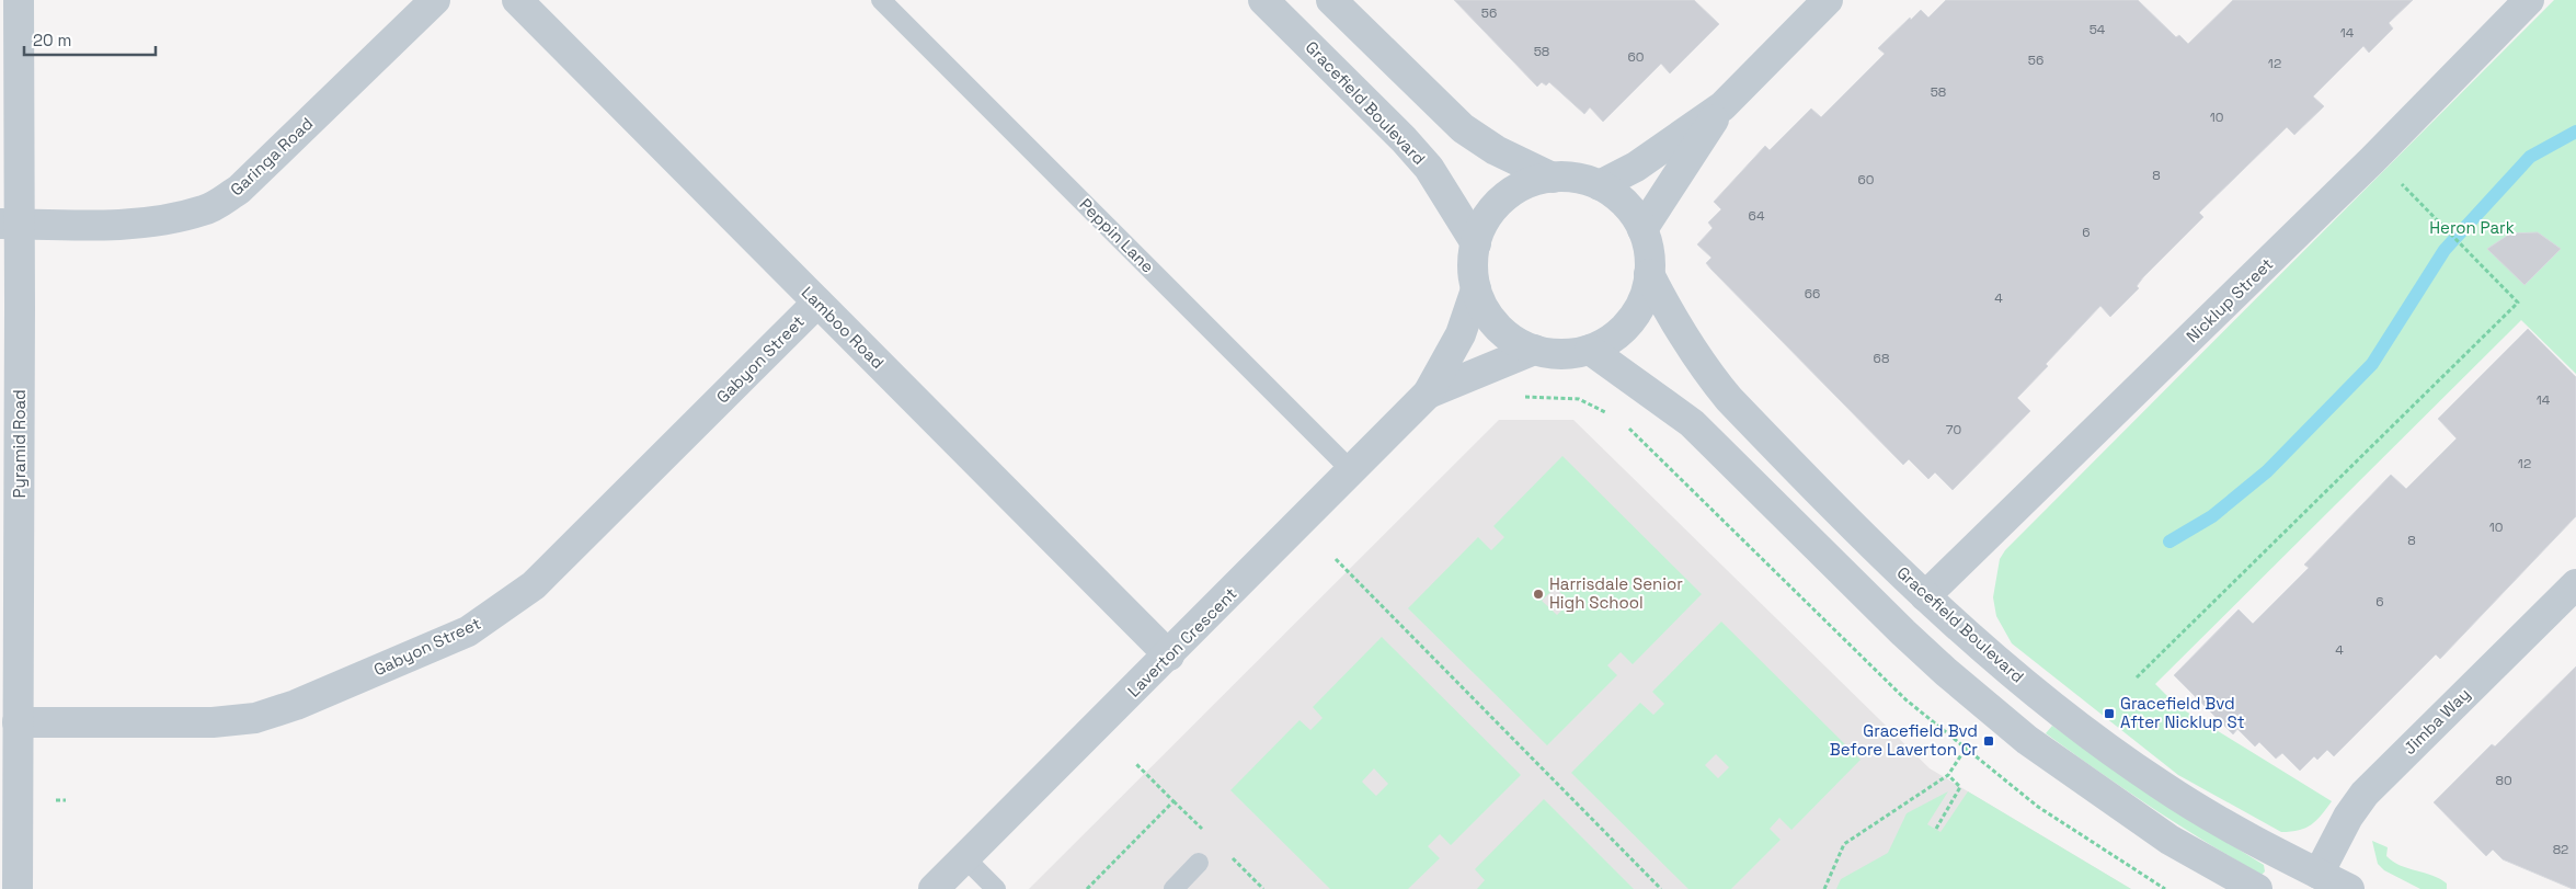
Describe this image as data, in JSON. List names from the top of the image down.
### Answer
{
  "streets": {
    "street": [
      "Gracefield Boulevard",
      "Garinga Road",
      "Nicklup Street",
      "Lamboo Road",
      "Gabyon Street",
      "Pyramid Road",
      "Laverton Crescent",
      "Jimba Way"
    ],
    "lane": ["Peppin Lane"]
  },
  "crossings": [
    ["Gracefield Boulevard", "Nicklup Street"],
    ["Gracefield Boulevard", "Laverton Crescent"],
    ["Gracefield Boulevard", "Jimba Way"],
    ["Garinga Road", "Pyramid Road"],
    ["Peppin Lane", "Laverton Crescent"],
    ["Lamboo Road", "Gabyon Street"],
    ["Lamboo Road", "Laverton Crescent"],
    ["Gabyon Street", "Pyramid Road"]
  ],
  "parks": ["Heron Park"],
  "places": {
    "other": ["Harrisdale Senior High School"],
    "transit": ["Gracefield Bvd After Nicklup St", "Gracefield Bvd Before Laverton Cr"]
  },
  "house_numbers": [
    "56",
    "54",
    "14",
    "58",
    "60",
    "56",
    "12",
    "58",
    "10",
    "8",
    "60",
    "64",
    "6",
    "66",
    "4",
    "68",
    "14",
    "70",
    "12",
    "10",
    "8",
    "6",
    "4",
    "80",
    "82"
  ],
  "scale_bar": "20 m"
}
